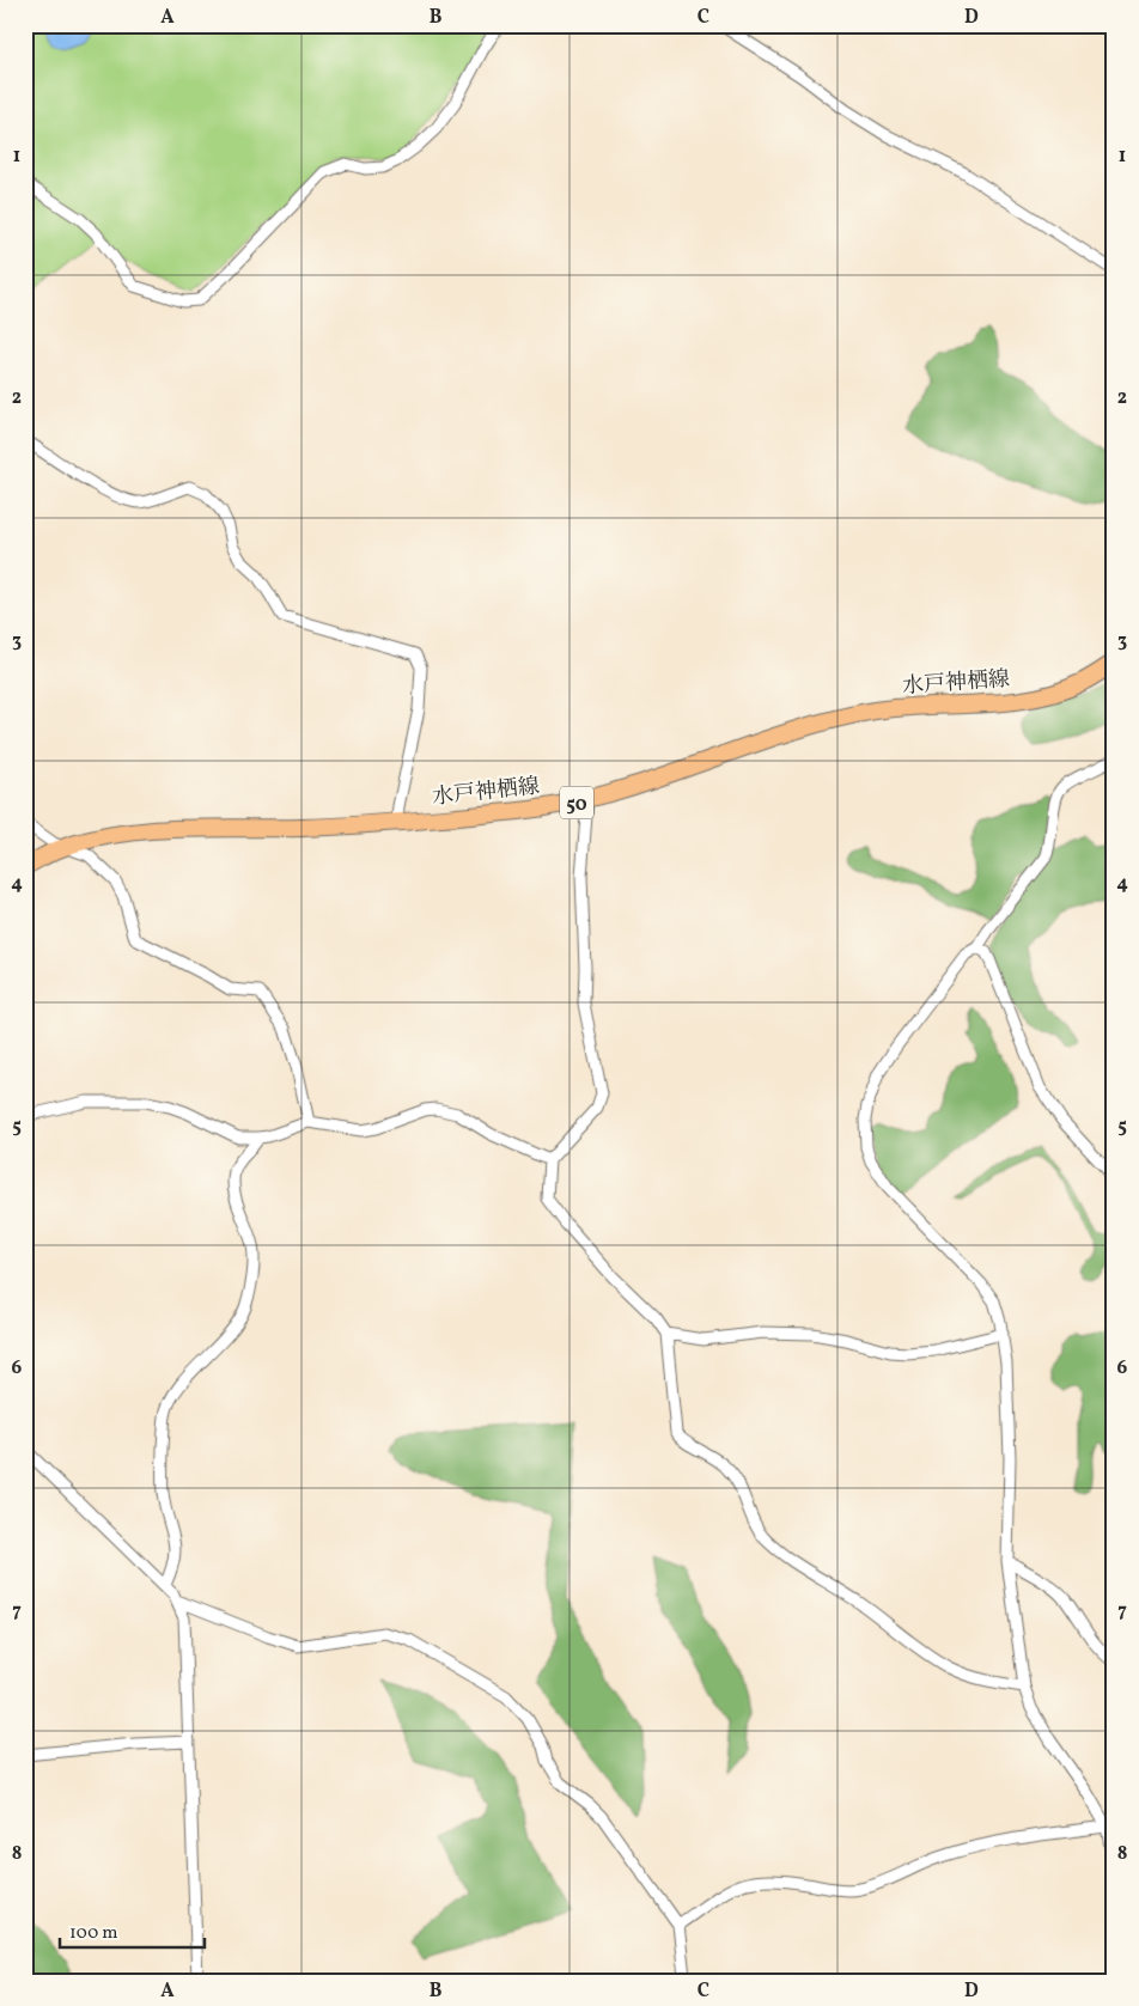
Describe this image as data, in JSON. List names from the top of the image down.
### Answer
{
  "streets": {
    "main road": ["水戸神栖線", "50"]
  },
  "scale_bar": "100 m",
  "grid": {
    "columns": [
      "A",
      "B",
      "C",
      "D"
    ],
    "rows": [
      "1",
      "2",
      "3",
      "4",
      "5",
      "6",
      "7",
      "8"
    ]
  }
}
